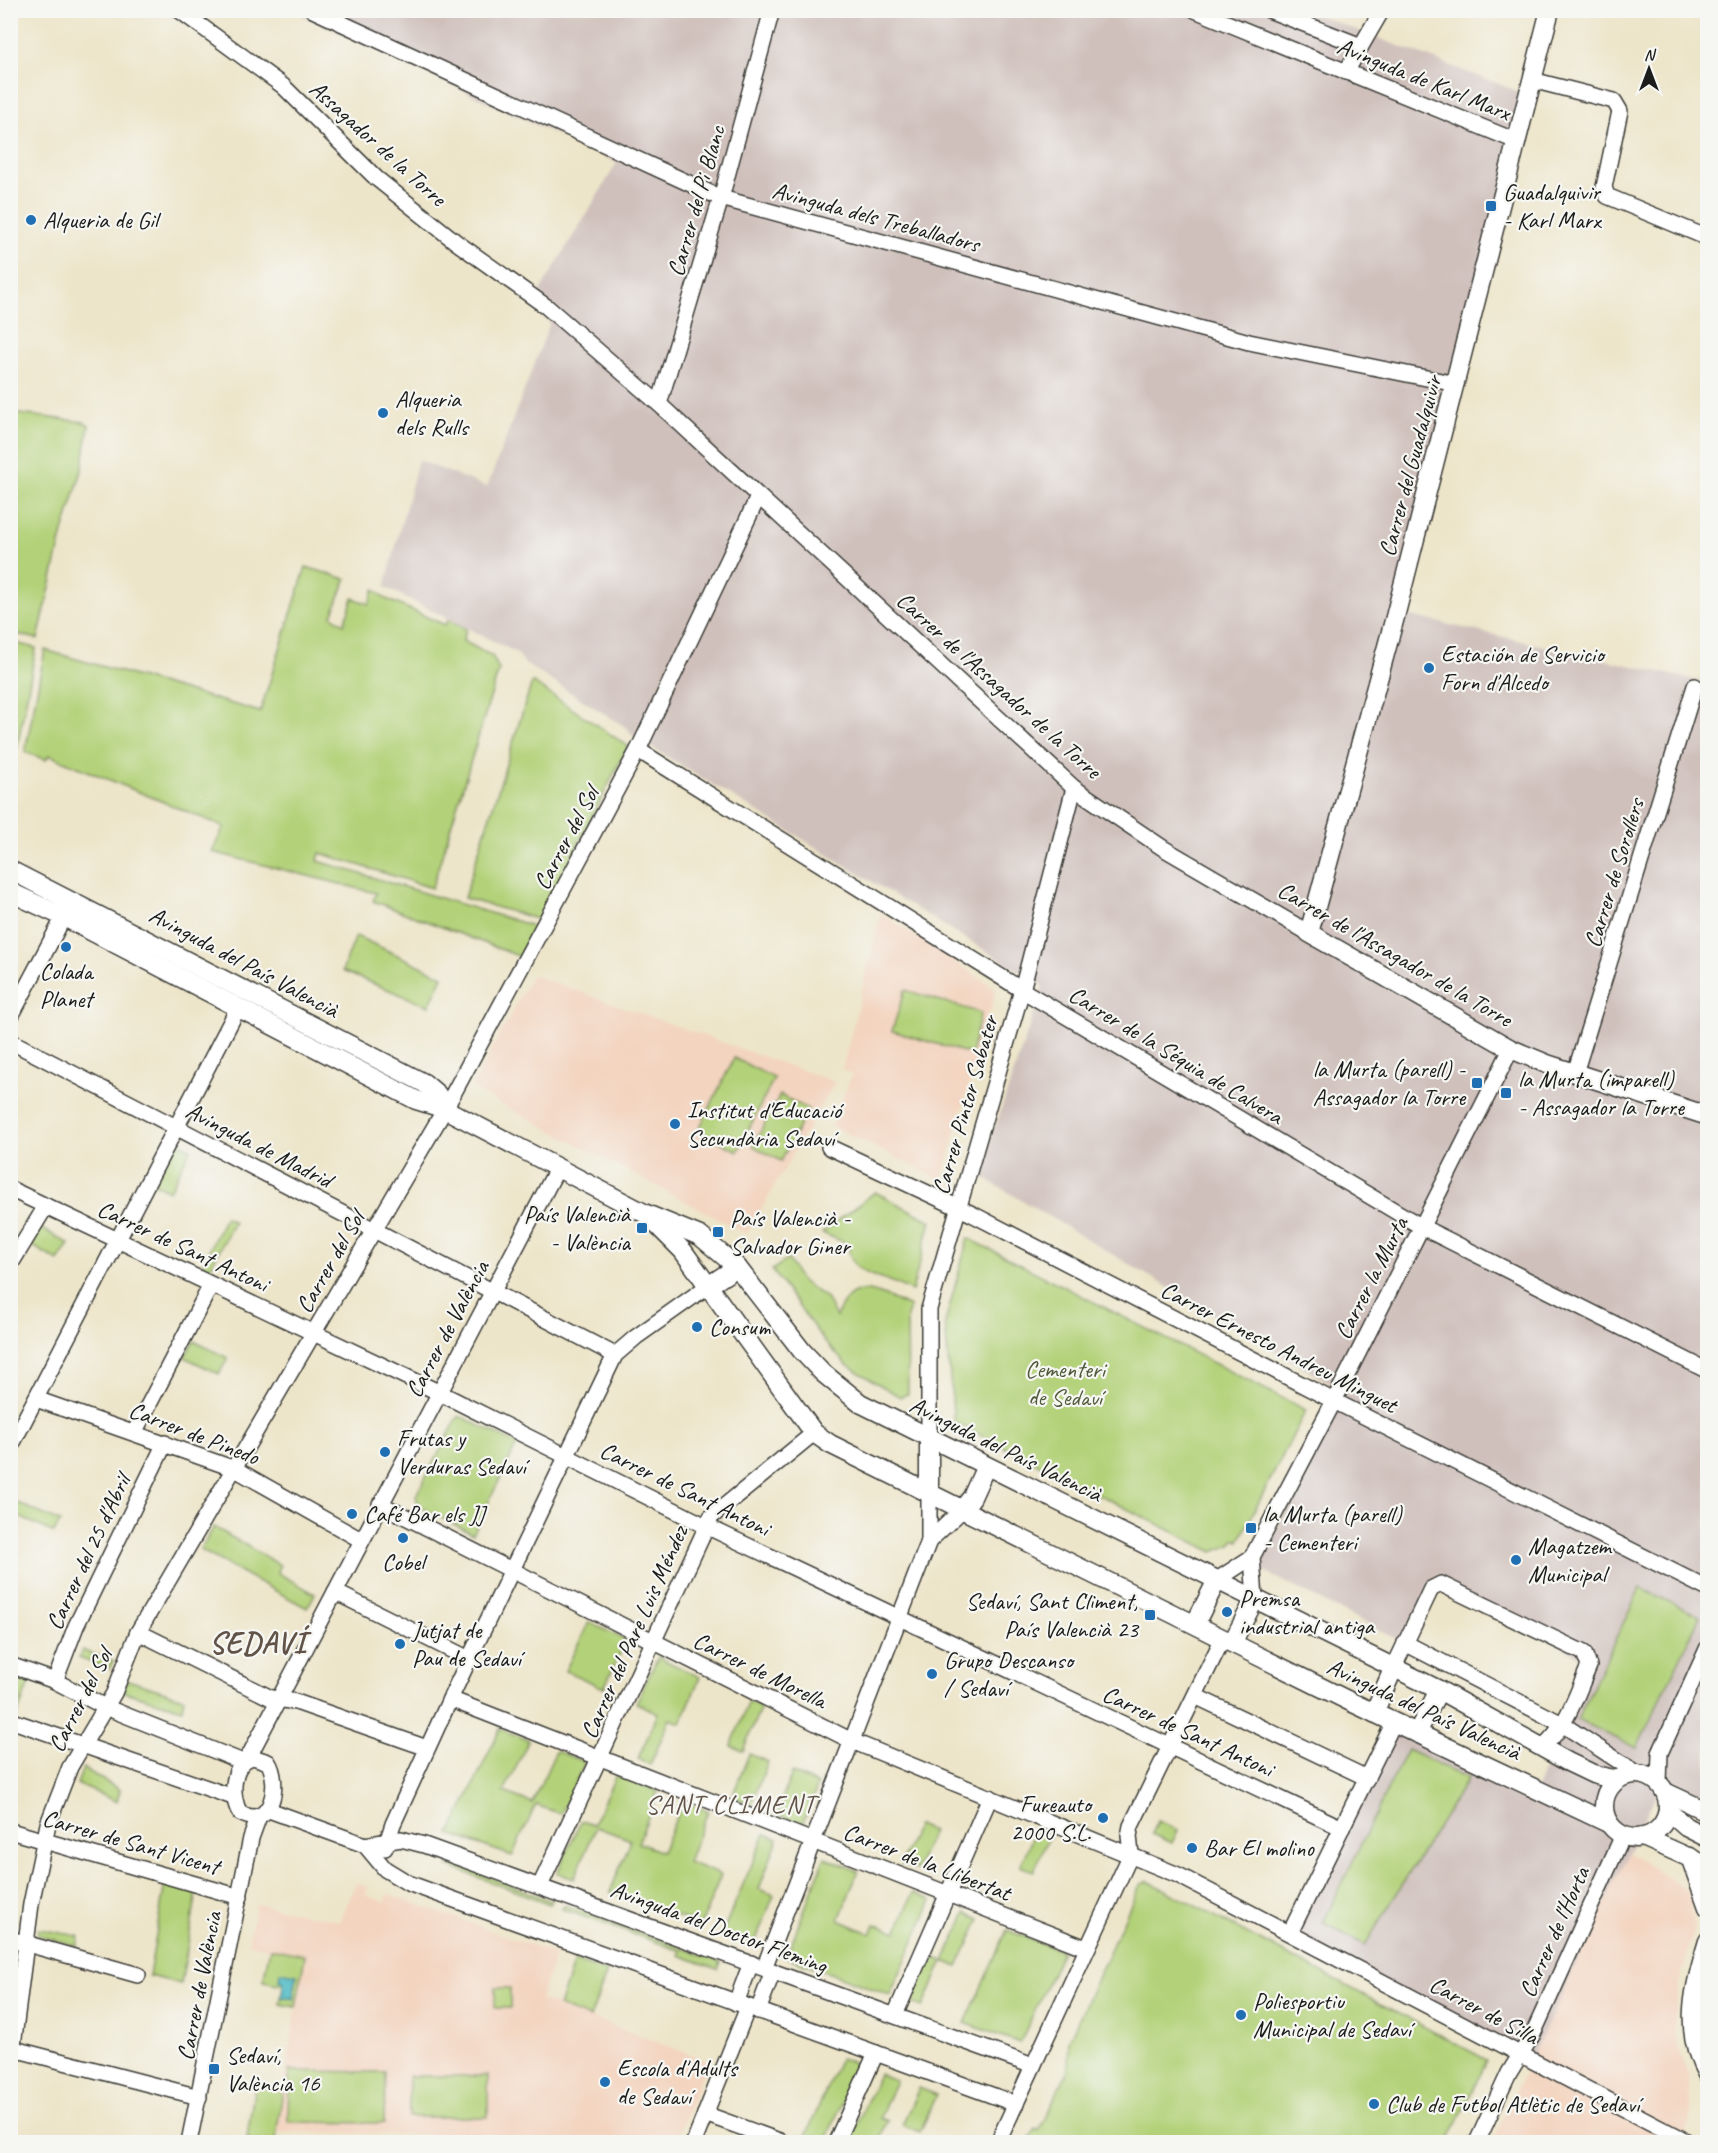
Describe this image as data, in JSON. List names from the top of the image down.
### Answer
{
  "streets": {
    "street": [
      "Avinguda de Karl Marx",
      "Assagador de la Torre",
      "Carrer del Pi Blanc",
      "Avinguda dels Treballadors",
      "Carrer del Guadalquivir",
      "Carrer de l'Assagador de la Torre",
      "Carrer del Sol",
      "Carrer de Sorollers",
      "Avinguda del País Valencià",
      "Carrer de la Séquia de Calvera",
      "Carrer Pintor Sabater",
      "Avinguda de Madrid",
      "Carrer de Sant Antoni",
      "Carrer la Murta",
      "Carrer de València",
      "Carrer Ernesto Andreu Minguet",
      "Carrer de Pinedo",
      "Carrer del 25 d'Abril",
      "Carrer del Pare Luis Méndez",
      "Carrer de Morella",
      "Carrer de Sant Vicent",
      "Carrer de la Llibertat",
      "Avinguda del Doctor Fleming",
      "Carrer de l'Horta",
      "Carrer de Silla"
    ]
  },
  "crossings": [
    ["Avinguda de Karl Marx", "Carrer del Guadalquivir"],
    ["Assagador de la Torre", "Carrer de l'Assagador de la Torre"],
    ["Carrer del Pi Blanc", "Avinguda dels Treballadors"],
    ["Carrer del Pi Blanc", "Carrer de l'Assagador de la Torre"],
    ["Avinguda dels Treballadors", "Carrer del Guadalquivir"],
    ["Carrer del Guadalquivir", "Carrer de l'Assagador de la Torre"],
    ["Carrer de l'Assagador de la Torre", "Carrer del Sol"],
    ["Carrer de l'Assagador de la Torre", "Carrer de Sorollers"],
    ["Carrer de l'Assagador de la Torre", "Carrer Pintor Sabater"],
    ["Carrer de l'Assagador de la Torre", "Carrer la Murta"],
    ["Carrer del Sol", "Avinguda del País Valencià"],
    ["Carrer del Sol", "Carrer de la Séquia de Calvera"],
    ["Carrer del Sol", "Avinguda de Madrid"],
    ["Carrer del Sol", "Carrer de Sant Antoni"],
    ["Carrer del Sol", "Carrer de Pinedo"],
    ["Carrer del Sol", "Carrer de Sant Vicent"],
    ["Avinguda del País Valencià", "Carrer Pintor Sabater"],
    ["Avinguda del País Valencià", "Carrer la Murta"],
    ["Avinguda del País Valencià", "Carrer de València"],
    ["Avinguda del País Valencià", "Carrer del Pare Luis Méndez"],
    ["Avinguda del País Valencià", "Carrer de l'Horta"],
    ["Carrer de la Séquia de Calvera", "Carrer Pintor Sabater"],
    ["Carrer de la Séquia de Calvera", "Carrer la Murta"],
    ["Carrer Pintor Sabater", "Carrer Ernesto Andreu Minguet"],
    ["Avinguda de Madrid", "Carrer de València"],
    ["Carrer de Sant Antoni", "Carrer de València"],
    ["Carrer de Sant Antoni", "Carrer del Pare Luis Méndez"],
    ["Carrer la Murta", "Carrer Ernesto Andreu Minguet"],
    ["Carrer de València", "Carrer de Pinedo"],
    ["Carrer de València", "Carrer de Morella"],
    ["Carrer de València", "Carrer de Sant Vicent"],
    ["Carrer de Pinedo", "Carrer del 25 d'Abril"],
    ["Carrer del Pare Luis Méndez", "Carrer de Morella"],
    ["Carrer del Pare Luis Méndez", "Carrer de la Llibertat"],
    ["Carrer del Pare Luis Méndez", "Avinguda del Doctor Fleming"],
    ["Carrer de Morella", "Carrer de Silla"],
    ["Carrer de l'Horta", "Carrer de Silla"]
  ],
  "districts": ["SEDAVÍ", "SANT CLIMENT"],
  "parks": ["Cementeri de Sedaví"],
  "places": {
    "transit": [
      "Guadalquivir - Karl Marx",
      "la Murta (parell) - Assagador la Torre",
      "la Murta (imparell) - Assagador la Torre",
      "País Valencià - València",
      "País Valencià - Salvador Giner",
      "la Murta (parell) - Cementeri",
      "Sedaví, Sant Climent, País Valencià 23",
      "Sedaví, València 16"
    ],
    "other": [
      "Alqueria de Gil",
      "Alqueria dels Rulls",
      "Estación de Servicio Forn d'Alcedo",
      "Colada Planet",
      "Institut d'Educació Secundària Sedaví",
      "Consum",
      "Frutas y Verduras Sedaví",
      "Café Bar els JJ",
      "Cobel",
      "Magatzem Municipal",
      "Premsa industrial antiga",
      "Jutjat de Pau de Sedaví",
      "Grupo Descanso / Sedaví",
      "Fureauto 2000 S.L.",
      "Bar El molino",
      "Poliesportiu Municipal de Sedaví",
      "Escola d'Adults de Sedaví",
      "Club de Futbol Atlètic de Sedaví"
    ]
  },
  "north": "top"
}
